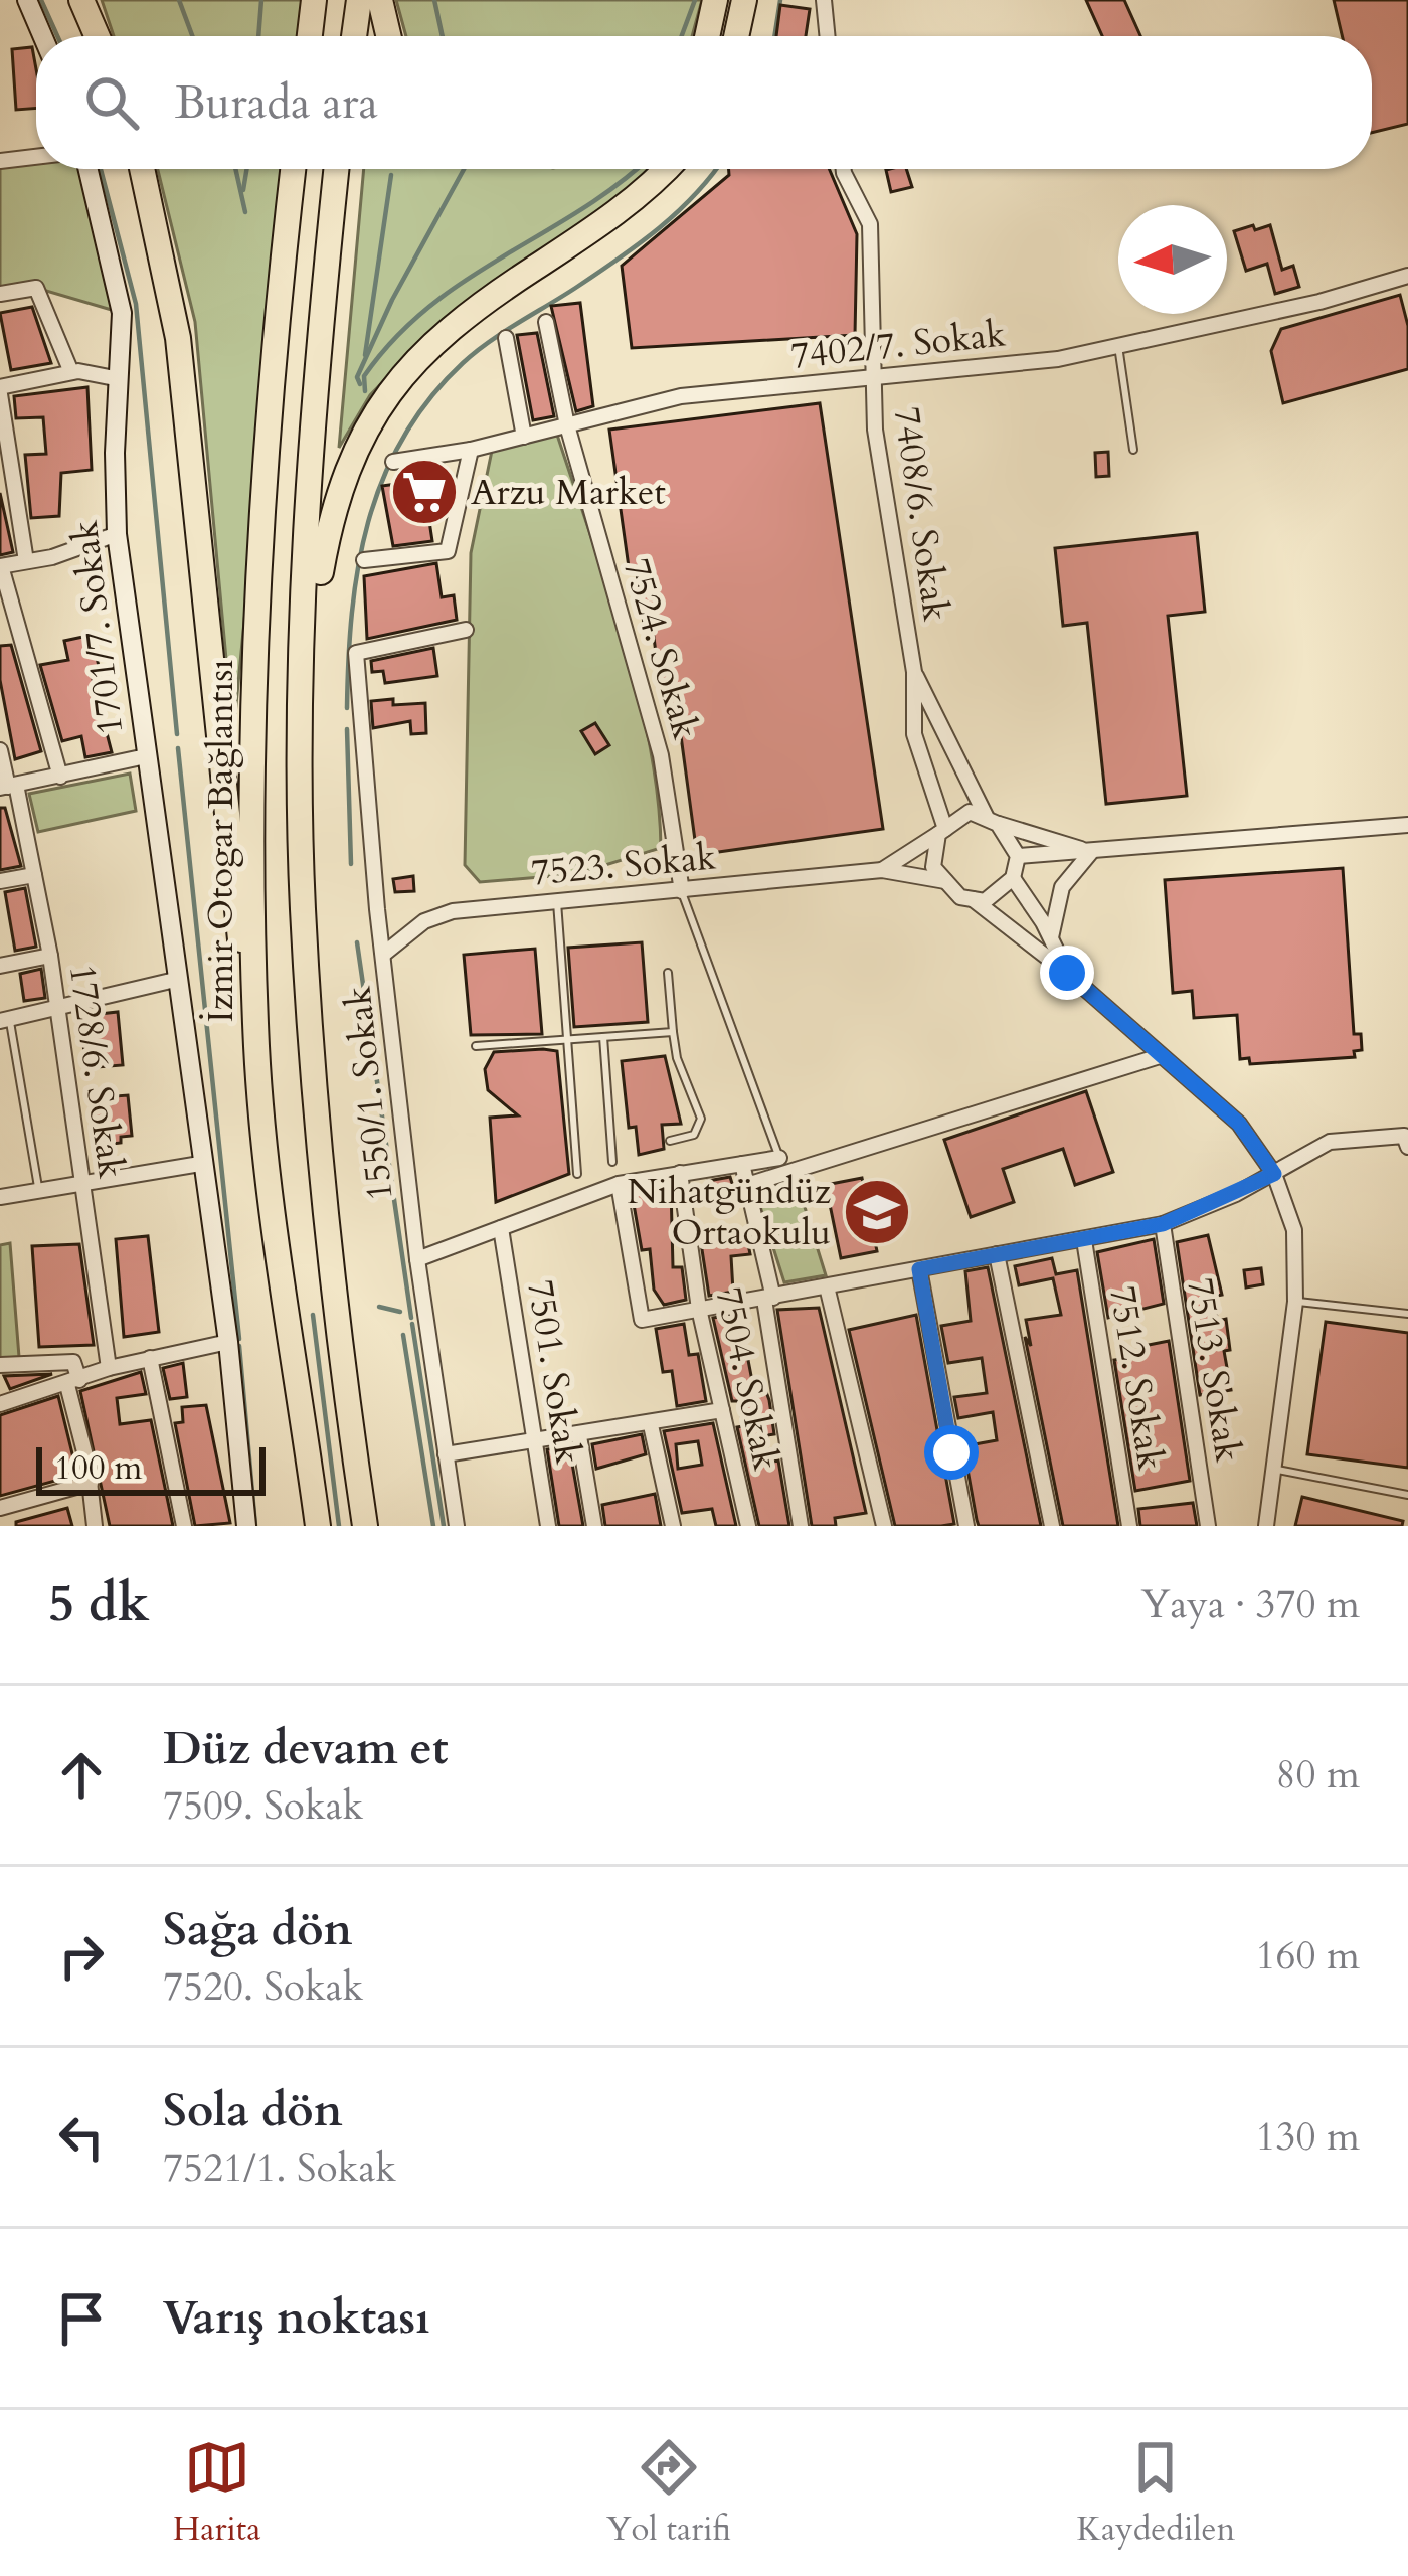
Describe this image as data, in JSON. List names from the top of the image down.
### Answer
{
  "streets": {
    "highway": ["İzmir Otogar Bağlantısı"],
    "street": [
      "7402/7. Sokak",
      "7408/6. Sokak",
      "1701/7. Sokak",
      "7524. Sokak",
      "7523. Sokak",
      "1728/6. Sokak",
      "1550/1. Sokak",
      "7513. Sokak",
      "7501. Sokak",
      "7512. Sokak",
      "7504. Sokak"
    ]
  },
  "crossings": [
    ["7402/7. Sokak", "7408/6. Sokak"],
    ["7402/7. Sokak", "7524. Sokak"],
    ["7524. Sokak", "7523. Sokak"],
    ["7523. Sokak", "1550/1. Sokak"]
  ],
  "places": {
    "supermarket": ["Arzu Market"],
    "school or university": ["Nihatgündüz Ortaokulu"]
  },
  "scale_bar": "100 m",
  "north": "left",
  "page": {
    "search": "Burada ara",
    "scale": "100 m",
    "heading": ["5 dk", "Yaya · 370 m"],
    "list": [
      ["Düz devam et", "7509. Sokak", "80 m"],
      ["Sağa dön", "7520. Sokak", "160 m"],
      ["Sola dön", "7521/1. Sokak", "130 m"],
      "Varış noktası"
    ],
    "nav": ["Harita", "Yol tarifi", "Kaydedilen"]
  }
}
